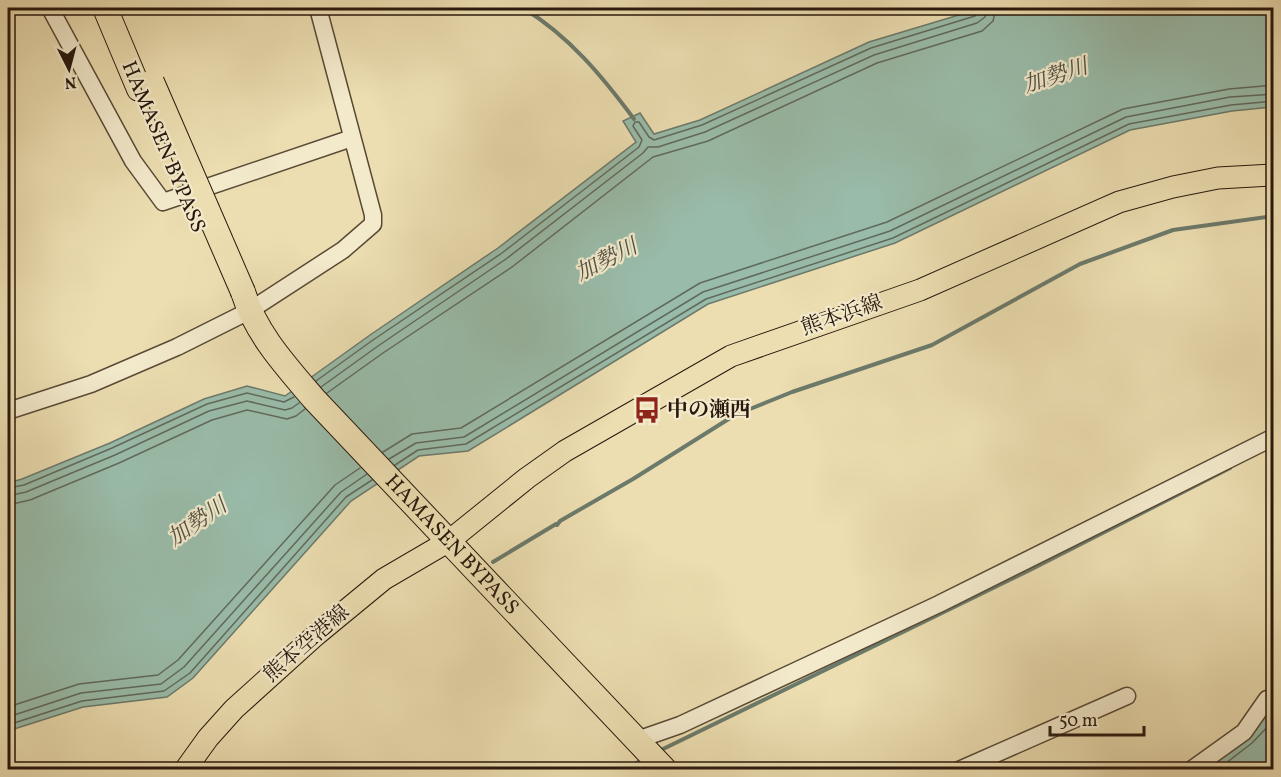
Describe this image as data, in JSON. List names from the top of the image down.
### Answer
{
  "streets": {
    "highway": ["HAMASEN BYPASS"],
    "main road": ["熊本浜線", "熊本空港線"]
  },
  "crossings": [
    ["HAMASEN BYPASS", "熊本浜線"],
    ["HAMASEN BYPASS", "熊本空港線"],
    ["熊本浜線", "熊本空港線"]
  ],
  "water": ["加勢川"],
  "places": {
    "bus stop": ["中の瀬西"]
  },
  "scale_bar": "50 m",
  "north": "bottom"
}
